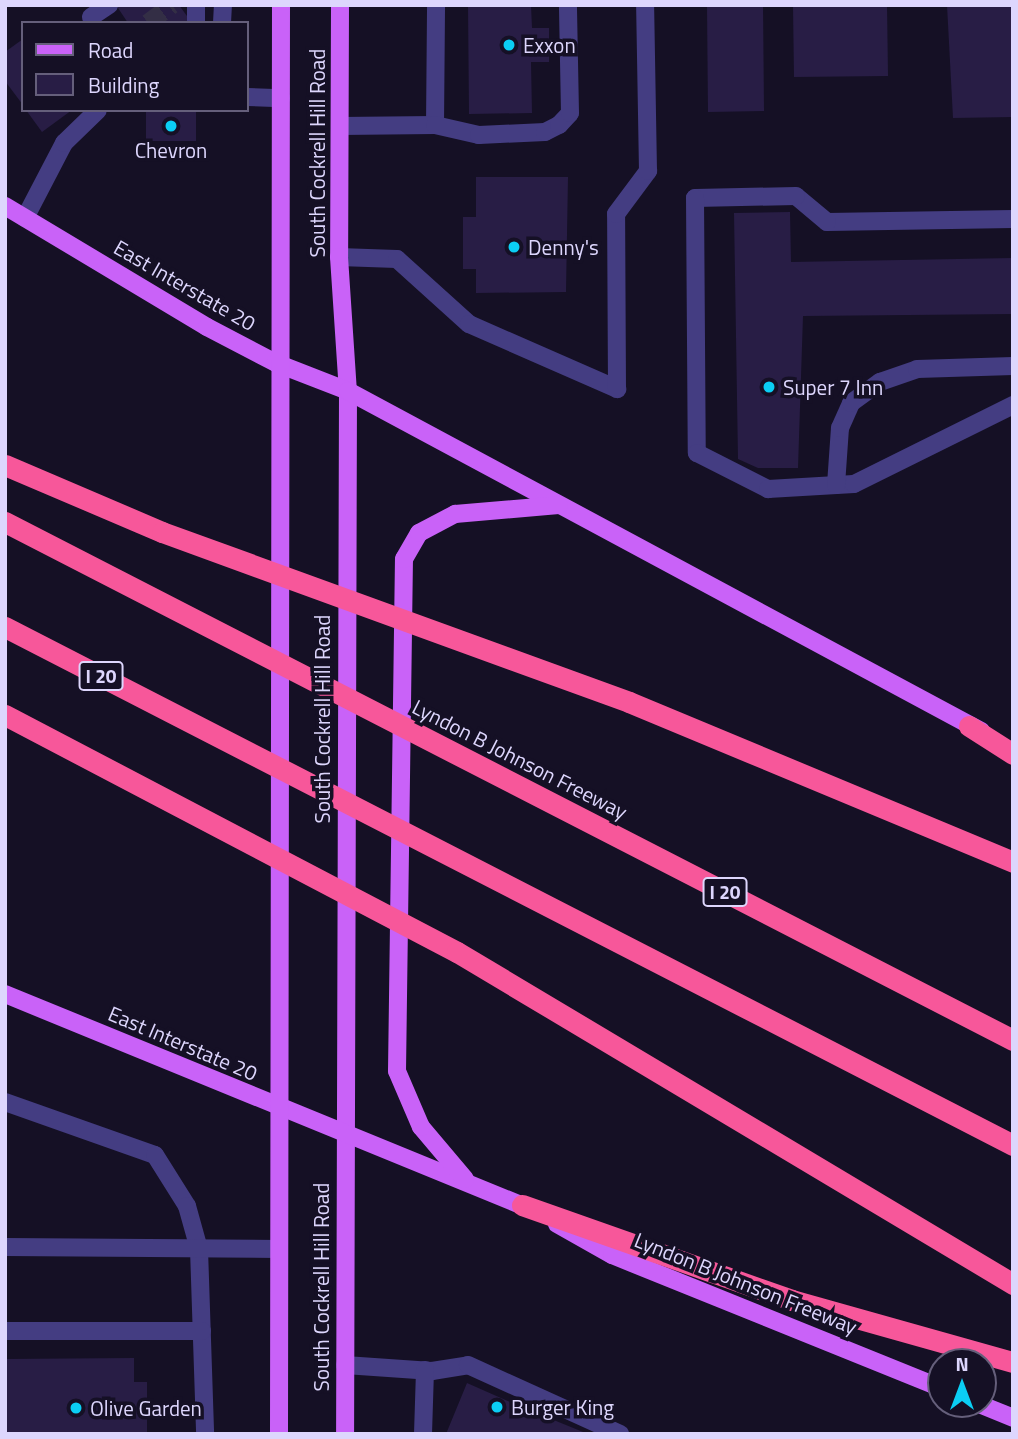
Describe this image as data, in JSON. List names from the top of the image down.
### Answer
{
  "streets": {
    "highway": ["I 20", "Lyndon B Johnson Freeway"],
    "main road": ["South Cockrell Hill Road", "East Interstate 20"]
  },
  "crossings": [
    ["South Cockrell Hill Road", "East Interstate 20"],
    ["South Cockrell Hill Road", "Lyndon B Johnson Freeway"],
    ["East Interstate 20", "Lyndon B Johnson Freeway"]
  ],
  "places": [
    "Exxon",
    "Chevron",
    "Denny's",
    "Super 7 Inn",
    "Burger King",
    "Olive Garden"
  ],
  "legend": ["Road", "Building"],
  "north": "top"
}
